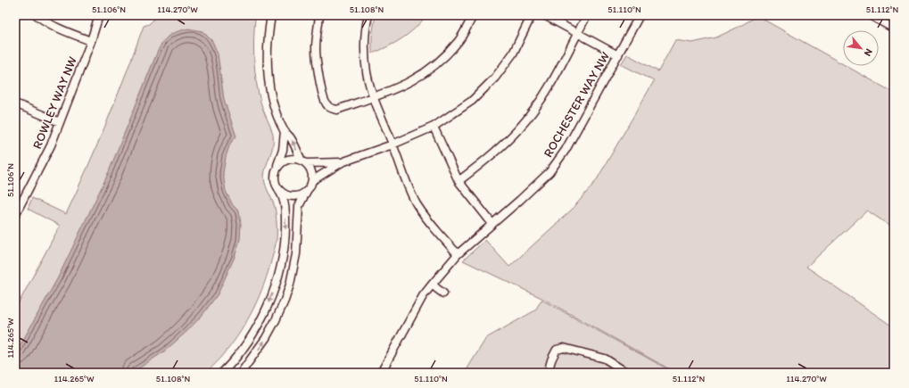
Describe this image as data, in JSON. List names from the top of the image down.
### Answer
{
  "streets": {
    "street": ["ROWLEY WAY NW", "ROCHESTER WAY NW"]
  },
  "north": "bottom right",
  "coordinates": [
    "51.106°N",
    "114.270°W",
    "51.108°N",
    "51.110°N",
    "51.112°N",
    "114.265°W"
  ]
}
